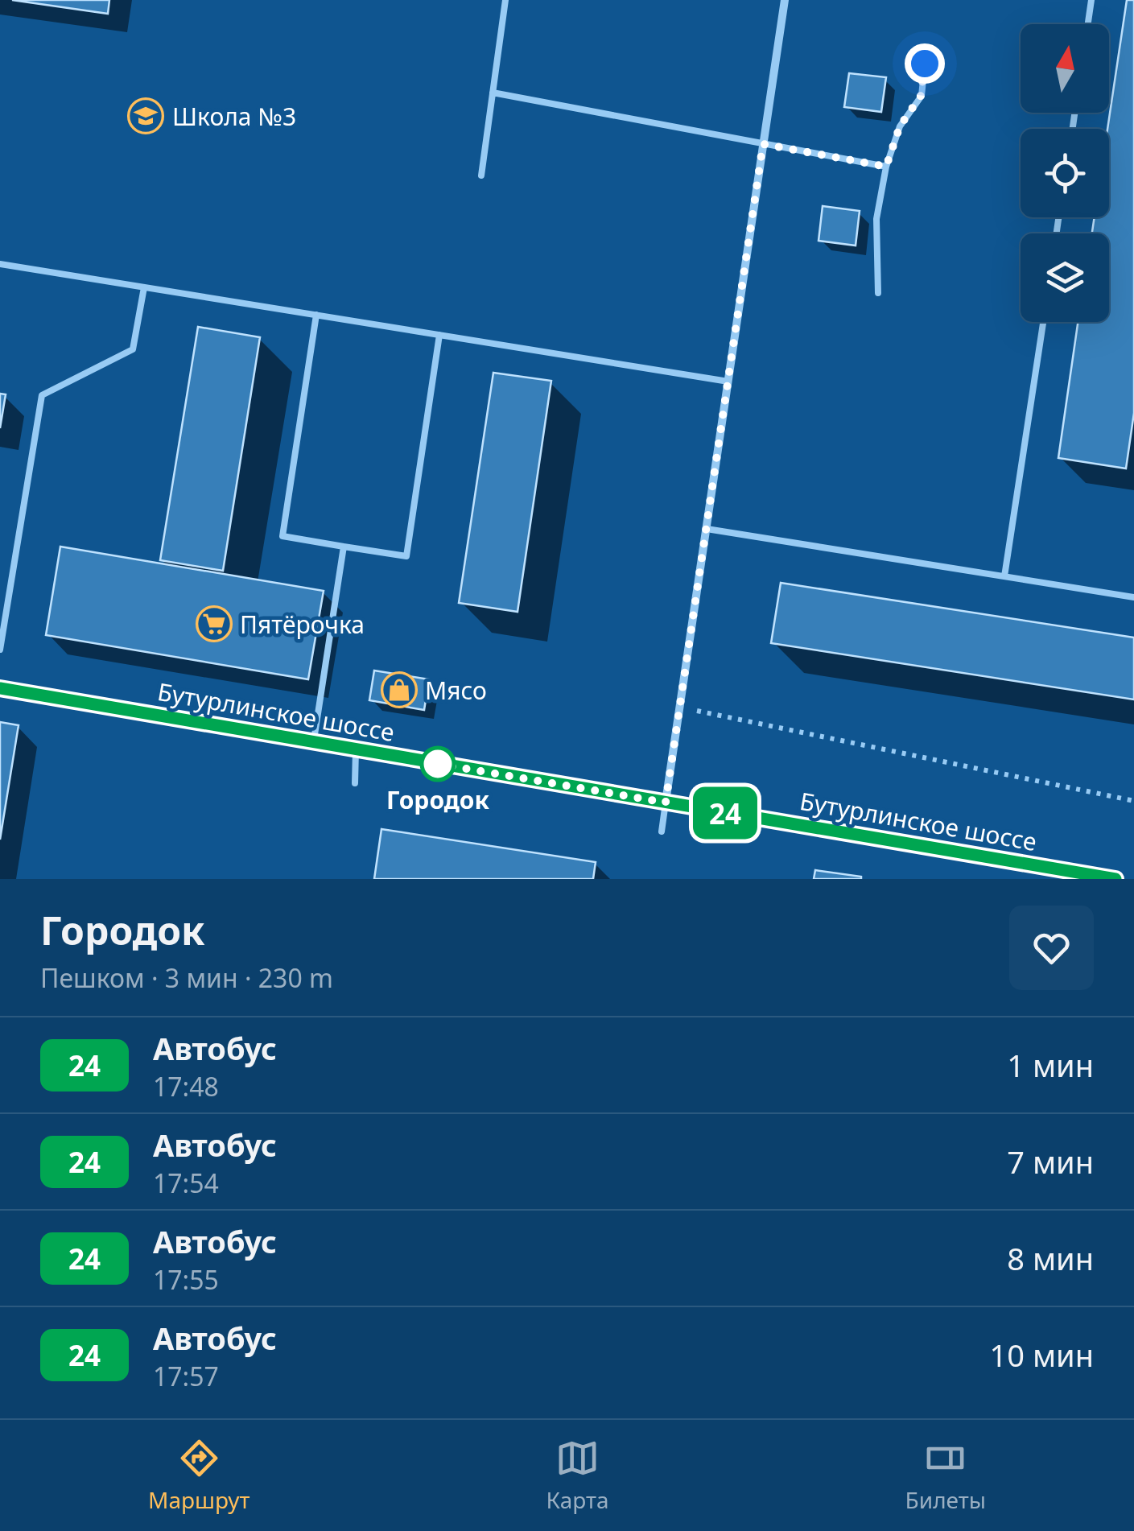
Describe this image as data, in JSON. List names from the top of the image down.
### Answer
{
  "streets": {
    "main road": ["Бутурлинское шоссе"]
  },
  "places": {
    "school or university": ["Школа №3"],
    "supermarket": ["Пятёрочка"],
    "shop": ["Мясо"],
    "other": ["Городок"]
  },
  "lines": ["bus line 24"],
  "north": "top",
  "page": {
    "on_map": "24",
    "heading": ["Городок", "Пешком · 3 мин · 230 m"],
    "list": [
      {
        "mark": "24",
        "name": "Автобус",
        "note": "17:48",
        "value": "1 мин"
      },
      {
        "mark": "24",
        "name": "Автобус",
        "note": "17:54",
        "value": "7 мин"
      },
      {
        "mark": "24",
        "name": "Автобус",
        "note": "17:55",
        "value": "8 мин"
      },
      {
        "mark": "24",
        "name": "Автобус",
        "note": "17:57",
        "value": "10 мин"
      }
    ],
    "tabs": ["Маршрут", "Карта", "Билеты"]
  }
}
